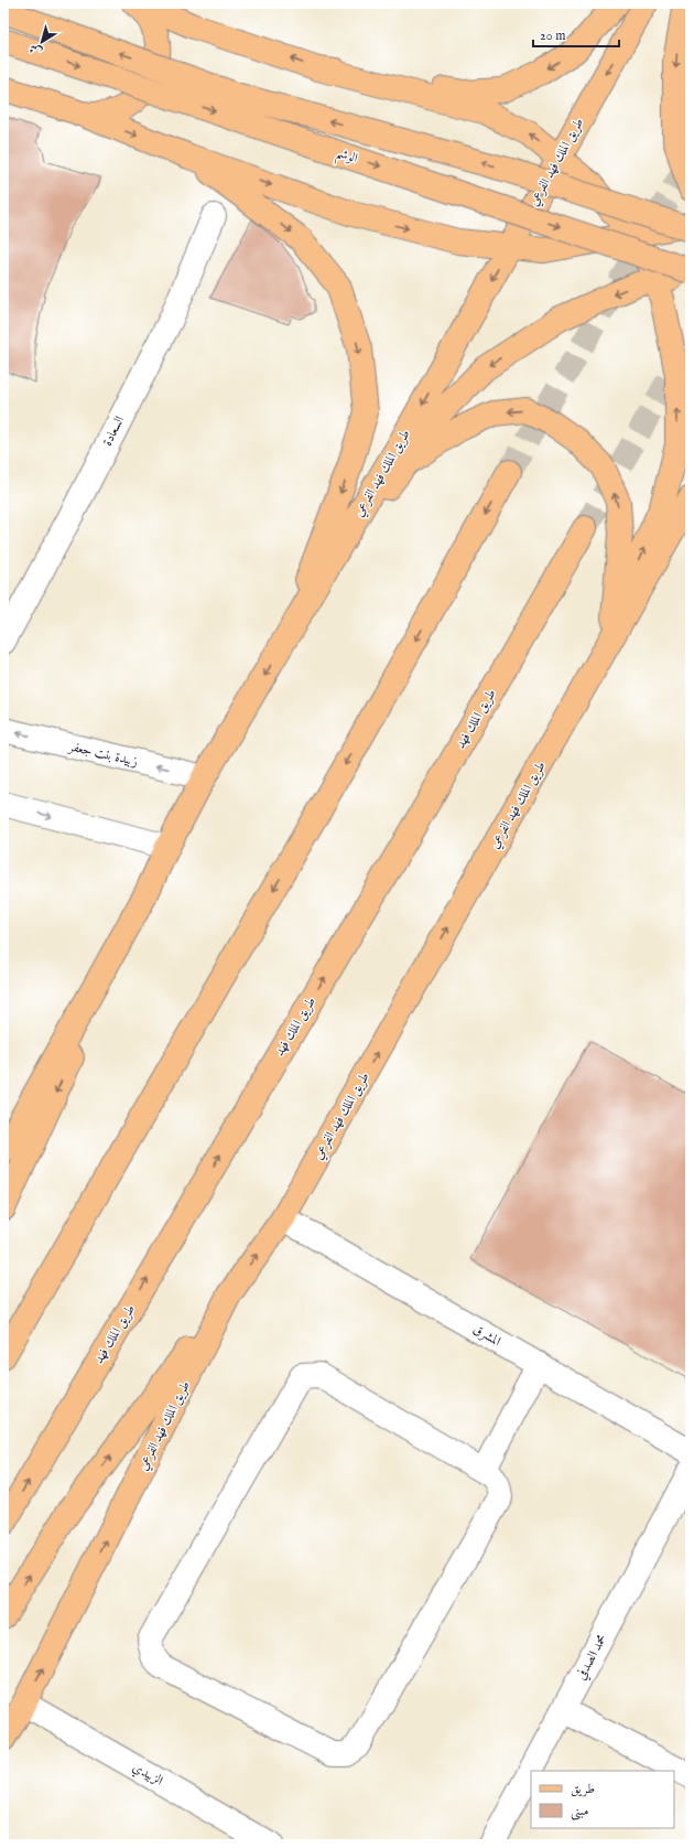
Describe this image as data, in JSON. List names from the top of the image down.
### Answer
{
  "streets": {
    "main road": ["الوشم", "طريق الملك فهد الفرعي", "طريق الملك فهد"],
    "street": [
      "السعادة",
      "زبيدة بنت جعفر",
      "المشرق",
      "محمد الصدفي",
      "الزبيدي"
    ]
  },
  "crossings": [
    ["طريق الملك فهد الفرعي", "زبيدة بنت جعفر"],
    ["طريق الملك فهد الفرعي", "المشرق"],
    ["طريق الملك فهد الفرعي", "الزبيدي"]
  ],
  "legend": ["طريق", "مبنى"],
  "scale_bar": "20 m",
  "north": "bottom left"
}
